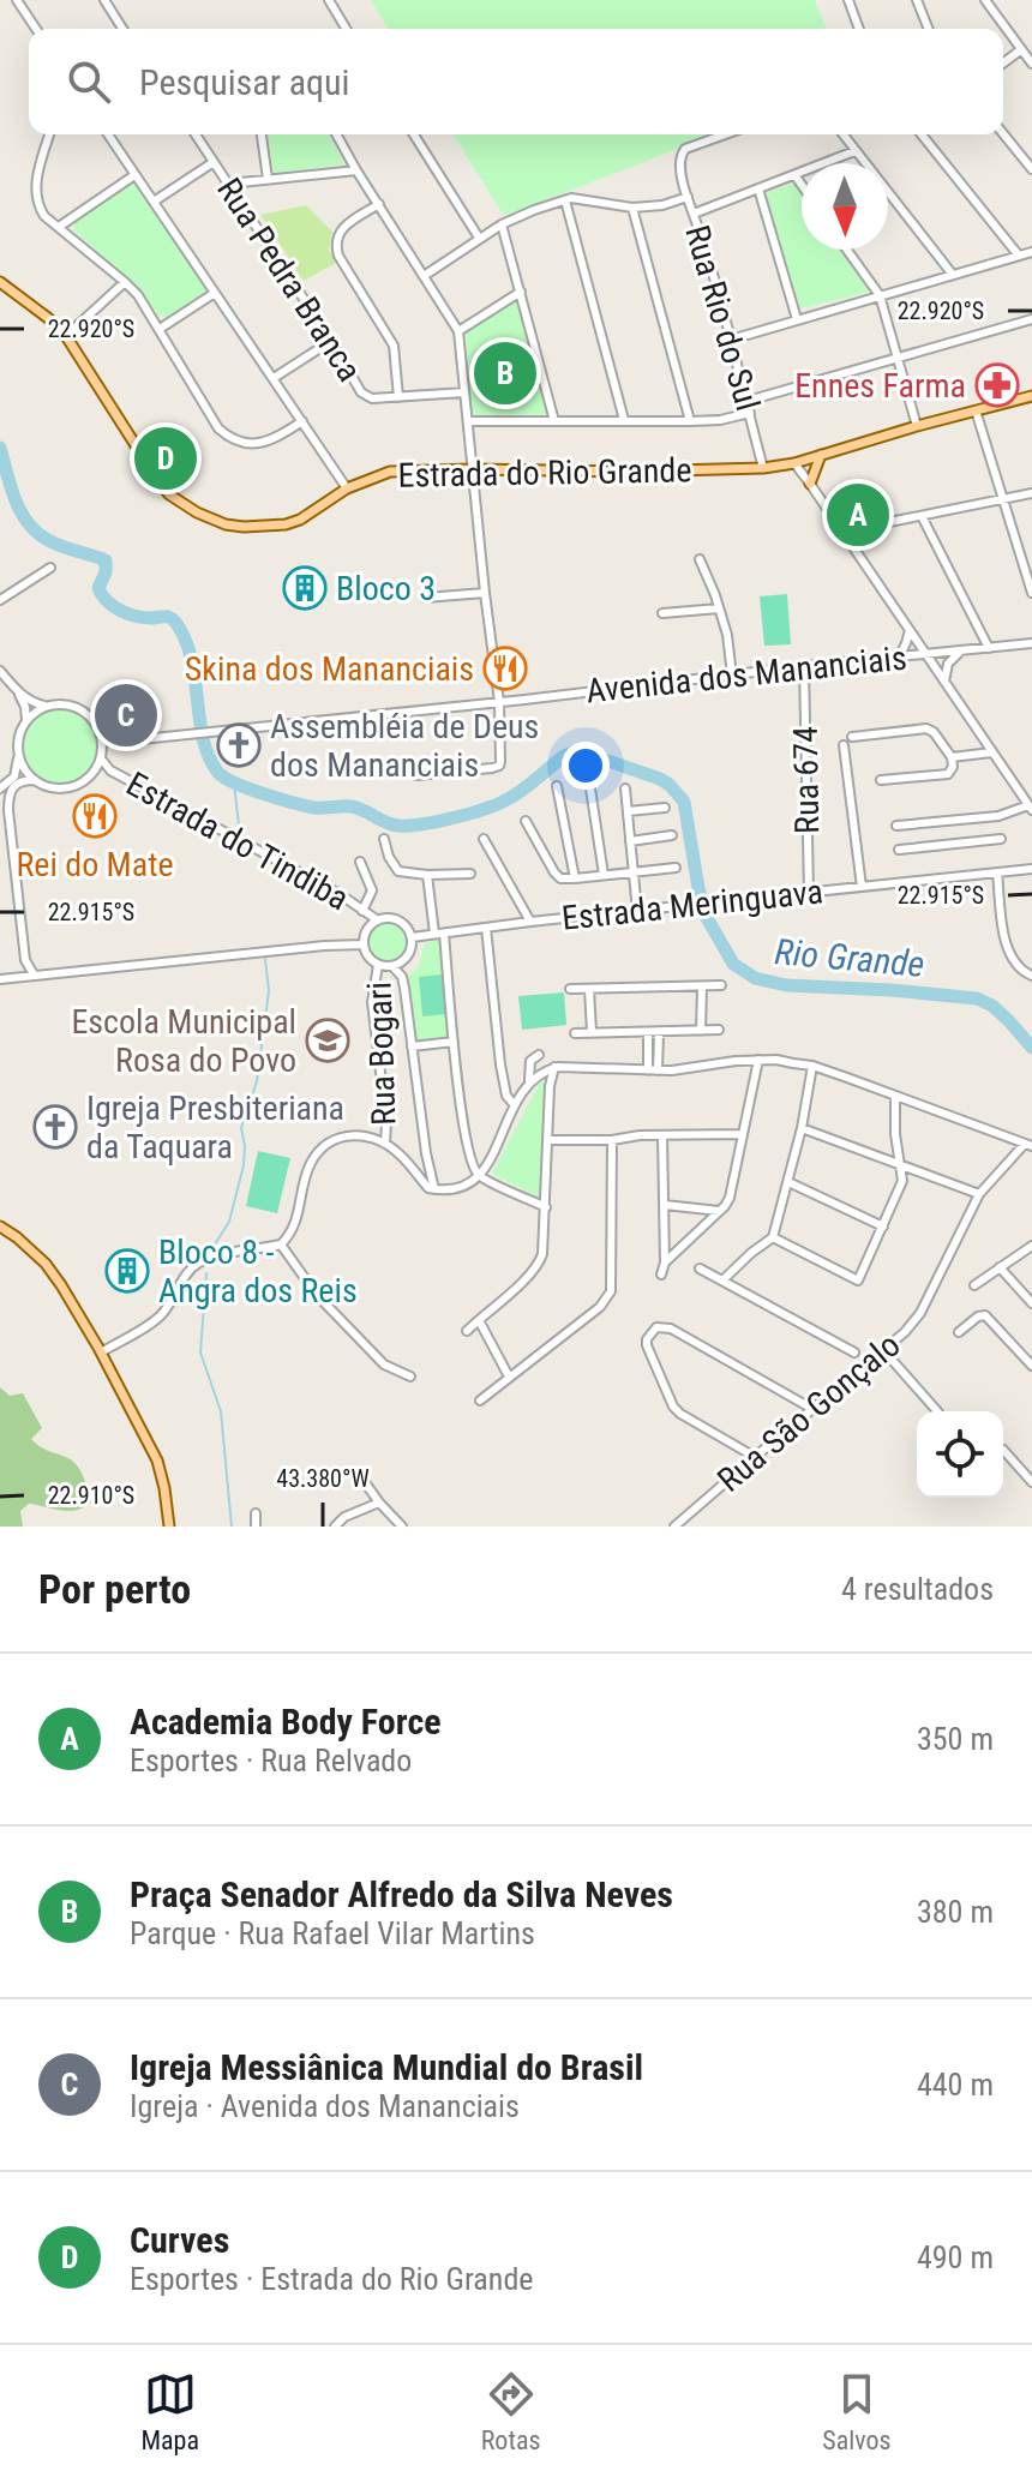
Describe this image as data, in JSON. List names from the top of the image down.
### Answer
{
  "streets": {
    "main road": ["Estrada do Rio Grande"],
    "street": [
      "Rua Pedra Branca",
      "Rua Rio do Sul",
      "Avenida dos Mananciais",
      "Rua 674",
      "Estrada do Tindiba",
      "Estrada Meringuava",
      "Rua Bogari",
      "Rua São Gonçalo"
    ]
  },
  "crossings": [
    ["Rua Rio do Sul", "Estrada do Rio Grande"],
    ["Avenida dos Mananciais", "Rua 674"],
    ["Avenida dos Mananciais", "Estrada do Tindiba"],
    ["Rua 674", "Estrada Meringuava"],
    ["Estrada do Tindiba", "Estrada Meringuava"],
    ["Estrada do Tindiba", "Rua Bogari"],
    ["Estrada Meringuava", "Rua Bogari"]
  ],
  "water": ["Rio Grande"],
  "places": {
    "pharmacy": ["Ennes Farma"],
    "building": ["Bloco 3", "Bloco 8 - Angra dos Reis"],
    "restaurant": ["Skina dos Mananciais", "Rei do Mate"],
    "church": ["Assembléia de Deus dos Mananciais", "Igreja Presbiteriana da Taquara"],
    "school or university": ["Escola Municipal Rosa do Povo"]
  },
  "north": "bottom",
  "page": {
    "search": "Pesquisar aqui",
    "pins": [
      "B",
      "D",
      "A",
      "C"
    ],
    "heading": ["Por perto", "4 resultados"],
    "list": [
      {
        "mark": "A",
        "name": "Academia Body Force",
        "note": "Esportes · Rua Relvado",
        "value": "350 m"
      },
      {
        "mark": "B",
        "name": "Praça Senador Alfredo da Silva Neves",
        "note": "Parque · Rua Rafael Vilar Martins",
        "value": "380 m"
      },
      {
        "mark": "C",
        "name": "Igreja Messiânica Mundial do Brasil",
        "note": "Igreja · Avenida dos Mananciais",
        "value": "440 m"
      },
      {
        "mark": "D",
        "name": "Curves",
        "note": "Esportes · Estrada do Rio Grande",
        "value": "490 m"
      }
    ],
    "nav": ["Mapa", "Rotas", "Salvos"]
  },
  "coordinates": [
    "22.920°S",
    "22.915°S",
    "43.380°W",
    "22.910°S"
  ]
}
